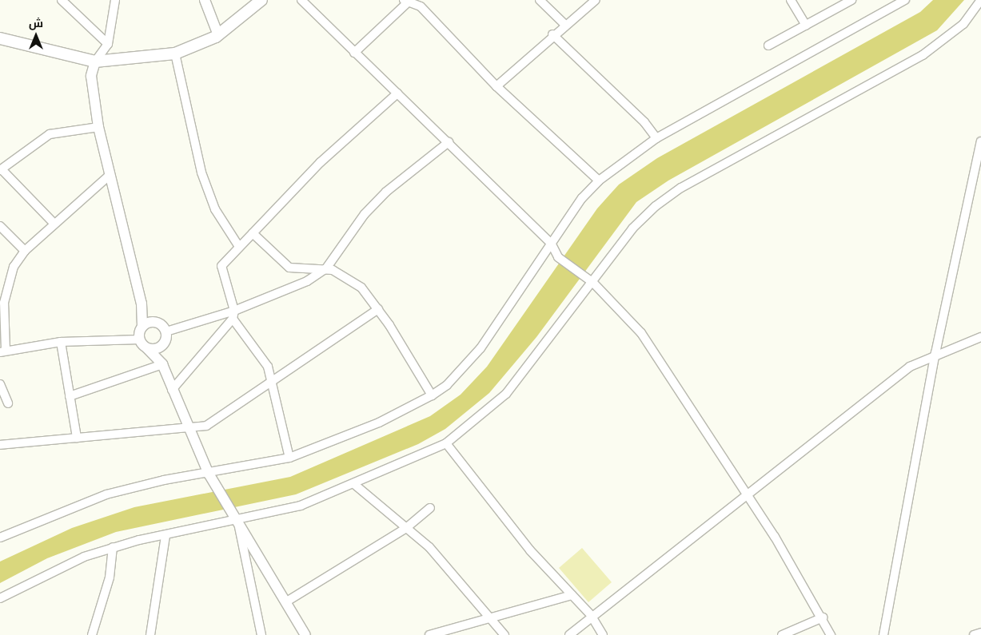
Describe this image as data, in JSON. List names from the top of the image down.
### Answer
{
  "north": "top"
}
